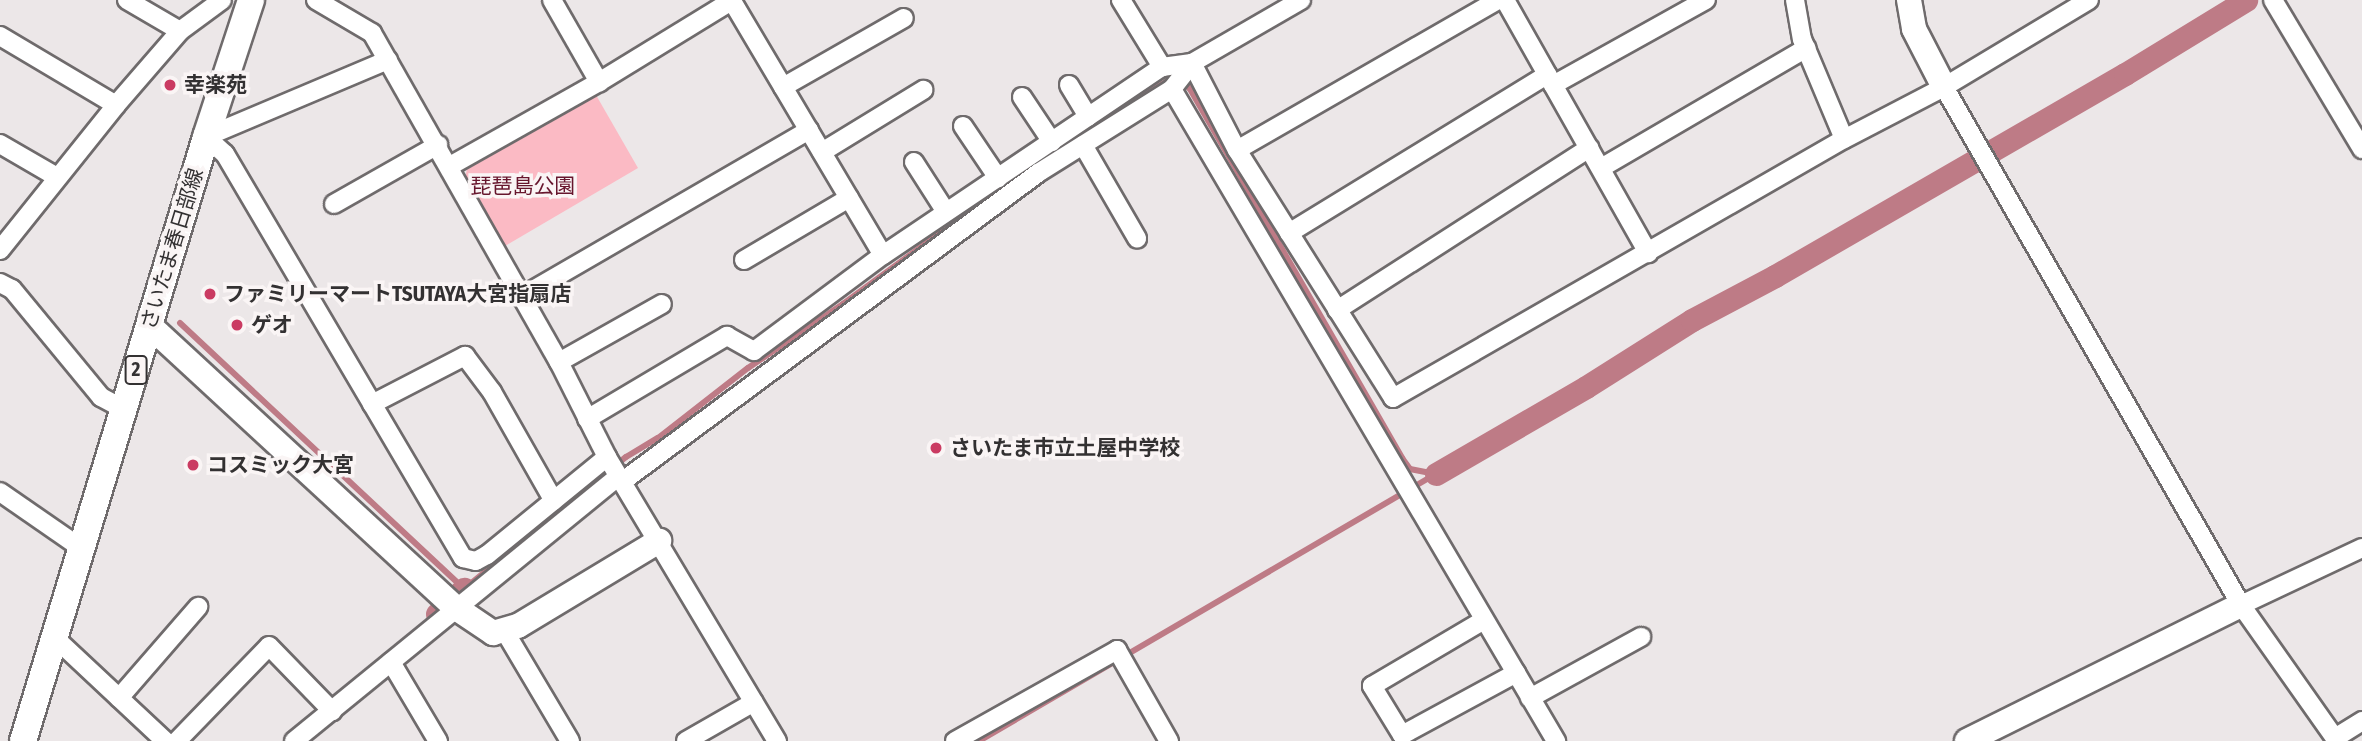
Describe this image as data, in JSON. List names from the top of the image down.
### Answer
{
  "streets": {
    "main road": ["さいたま春日部線", "2"]
  },
  "parks": ["琵琶島公園"],
  "places": [
    "幸楽苑",
    "ファミリーマートTSUTAYA大宮指扇店",
    "ゲオ",
    "さいたま市立土屋中学校",
    "コスミック大宮"
  ]
}
